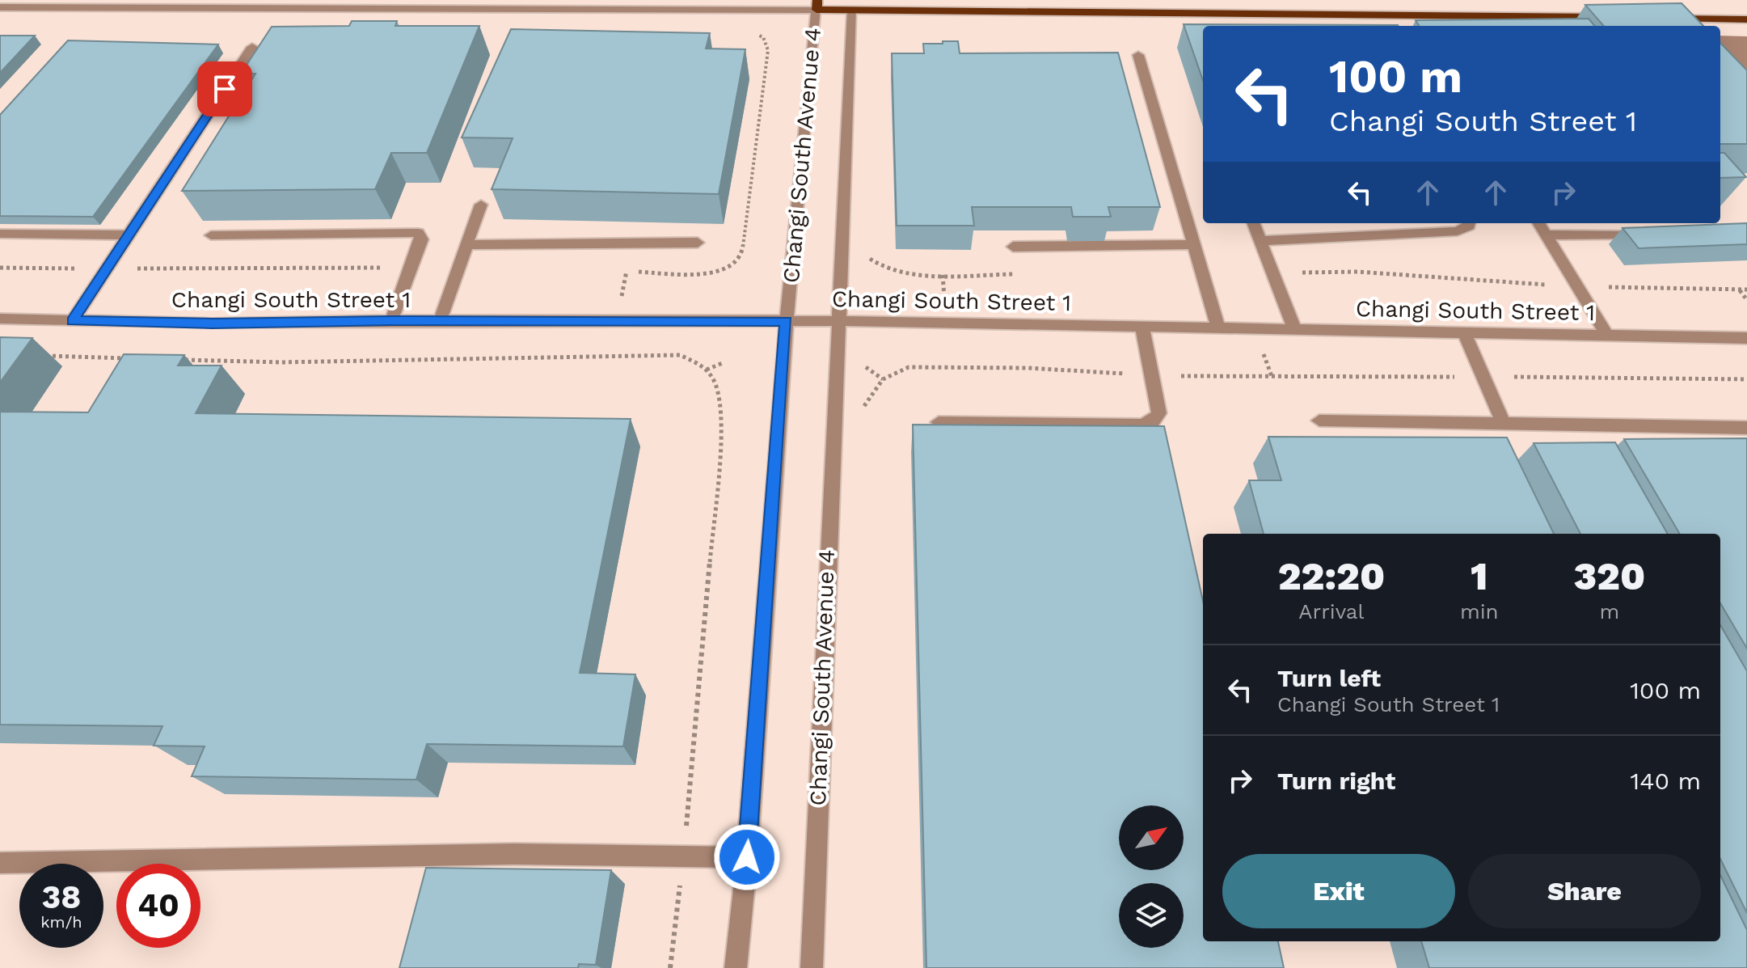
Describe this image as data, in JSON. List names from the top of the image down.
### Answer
{
  "streets": {
    "street": ["Changi South Avenue 4", "Changi South Street 1"]
  },
  "crossings": [
    ["Changi South Avenue 4", "Changi South Street 1"]
  ],
  "north": "top right",
  "page": {
    "turn": ["100 m", "Changi South Street 1"],
    "eta": [
      "22:20",
      "Arrival",
      "1",
      "min",
      "320",
      "m"
    ],
    "list": [
      {
        "name": "Turn left",
        "note": "Changi South Street 1",
        "value": "100 m"
      },
      {
        "name": "Turn right",
        "value": "140 m"
      }
    ],
    "buttons": ["Exit", "Share"],
    "speed": "38 km/h",
    "limit": "40"
  }
}
